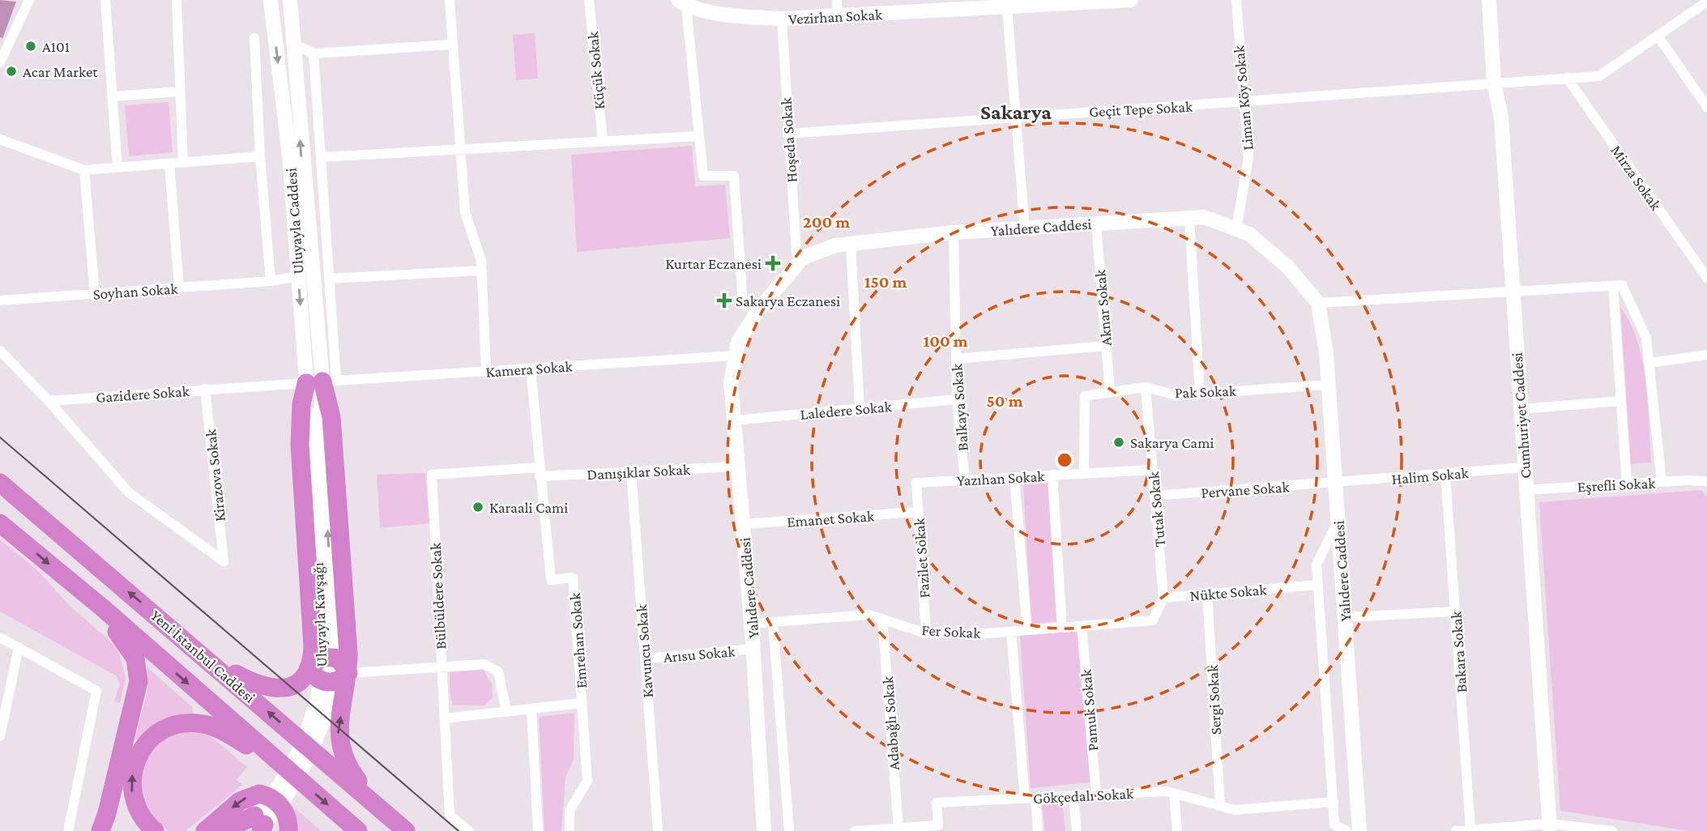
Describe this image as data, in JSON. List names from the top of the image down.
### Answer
{
  "streets": {
    "highway": ["Yeni İstanbul Caddesi"],
    "street": [
      "Vezirhan Sokak",
      "Küçük Sokak",
      "Liman Köy Sokak",
      "Geçit Tepe Sokak",
      "Hoşeda Sokak",
      "Mirza Sokak",
      "Uluyayla Caddesi",
      "Yalıdere Caddesi",
      "Soyhan Sokak",
      "Aknar Sokak",
      "Kamera Sokak",
      "Pak Sokak",
      "Gazidere Sokak",
      "Balkaya Sokak",
      "Laledere Sokak",
      "Cumhuriyet Caddesi",
      "Danışıklar Sokak",
      "Kirazova Sokak",
      "Halim Sokak",
      "Yazıhan Sokak",
      "Eşrefli Sokak",
      "Pervane Sokak",
      "Tutak Sokak",
      "Emanet Sokak",
      "Fazilet Sokak",
      "Nükte Sokak",
      "Bülbüldere Sokak",
      "Uluyayla Kavşağı",
      "Fer Sokak",
      "Emrehan Sokak",
      "Kavuncu Sokak",
      "Bakara Sokak",
      "Arısu Sokak",
      "Sergi Sokak",
      "Pamuk Sokak",
      "Adabağlı Sokak",
      "Gökçedalı Sokak"
    ]
  },
  "crossings": [
    ["Vezirhan Sokak", "Hoşeda Sokak"],
    ["Liman Köy Sokak", "Geçit Tepe Sokak"],
    ["Liman Köy Sokak", "Yalıdere Caddesi"],
    ["Geçit Tepe Sokak", "Hoşeda Sokak"],
    ["Geçit Tepe Sokak", "Mirza Sokak"],
    ["Geçit Tepe Sokak", "Cumhuriyet Caddesi"],
    ["Hoşeda Sokak", "Yalıdere Caddesi"],
    ["Uluyayla Caddesi", "Soyhan Sokak"],
    ["Uluyayla Caddesi", "Kamera Sokak"],
    ["Uluyayla Caddesi", "Gazidere Sokak"],
    ["Uluyayla Caddesi", "Uluyayla Kavşağı"],
    ["Yalıdere Caddesi", "Aknar Sokak"],
    ["Yalıdere Caddesi", "Kamera Sokak"],
    ["Yalıdere Caddesi", "Pak Sokak"],
    ["Yalıdere Caddesi", "Balkaya Sokak"],
    ["Yalıdere Caddesi", "Laledere Sokak"],
    ["Yalıdere Caddesi", "Danışıklar Sokak"],
    ["Yalıdere Caddesi", "Halim Sokak"],
    ["Yalıdere Caddesi", "Pervane Sokak"],
    ["Yalıdere Caddesi", "Emanet Sokak"],
    ["Yalıdere Caddesi", "Fer Sokak"],
    ["Yalıdere Caddesi", "Arısu Sokak"],
    ["Aknar Sokak", "Pak Sokak"],
    ["Kamera Sokak", "Gazidere Sokak"],
    ["Kamera Sokak", "Emrehan Sokak"],
    ["Pak Sokak", "Yazıhan Sokak"],
    ["Pak Sokak", "Tutak Sokak"],
    ["Gazidere Sokak", "Kirazova Sokak"],
    ["Balkaya Sokak", "Laledere Sokak"],
    ["Balkaya Sokak", "Yazıhan Sokak"],
    ["Cumhuriyet Caddesi", "Halim Sokak"],
    ["Cumhuriyet Caddesi", "Eşrefli Sokak"],
    ["Danışıklar Sokak", "Bülbüldere Sokak"],
    ["Danışıklar Sokak", "Emrehan Sokak"],
    ["Danışıklar Sokak", "Kavuncu Sokak"],
    ["Halim Sokak", "Pervane Sokak"],
    ["Halim Sokak", "Bakara Sokak"],
    ["Yazıhan Sokak", "Tutak Sokak"],
    ["Yazıhan Sokak", "Fazilet Sokak"],
    ["Pervane Sokak", "Tutak Sokak"],
    ["Tutak Sokak", "Nükte Sokak"],
    ["Tutak Sokak", "Fer Sokak"],
    ["Emanet Sokak", "Fazilet Sokak"],
    ["Fazilet Sokak", "Fer Sokak"],
    ["Nükte Sokak", "Fer Sokak"],
    ["Nükte Sokak", "Sergi Sokak"],
    ["Fer Sokak", "Pamuk Sokak"],
    ["Fer Sokak", "Adabağlı Sokak"],
    ["Kavuncu Sokak", "Arısu Sokak"],
    ["Sergi Sokak", "Gökçedalı Sokak"],
    ["Pamuk Sokak", "Gökçedalı Sokak"],
    ["Adabağlı Sokak", "Gökçedalı Sokak"]
  ],
  "districts": ["Sakarya"],
  "places": {
    "other": [
      "A101",
      "Acar Market",
      "Sakarya Cami",
      "Karaali Cami"
    ],
    "health": ["Kurtar Eczanesi", "Sakarya Eczanesi"]
  },
  "rings": [
    "200 m",
    "150 m",
    "100 m",
    "50 m"
  ]
}
